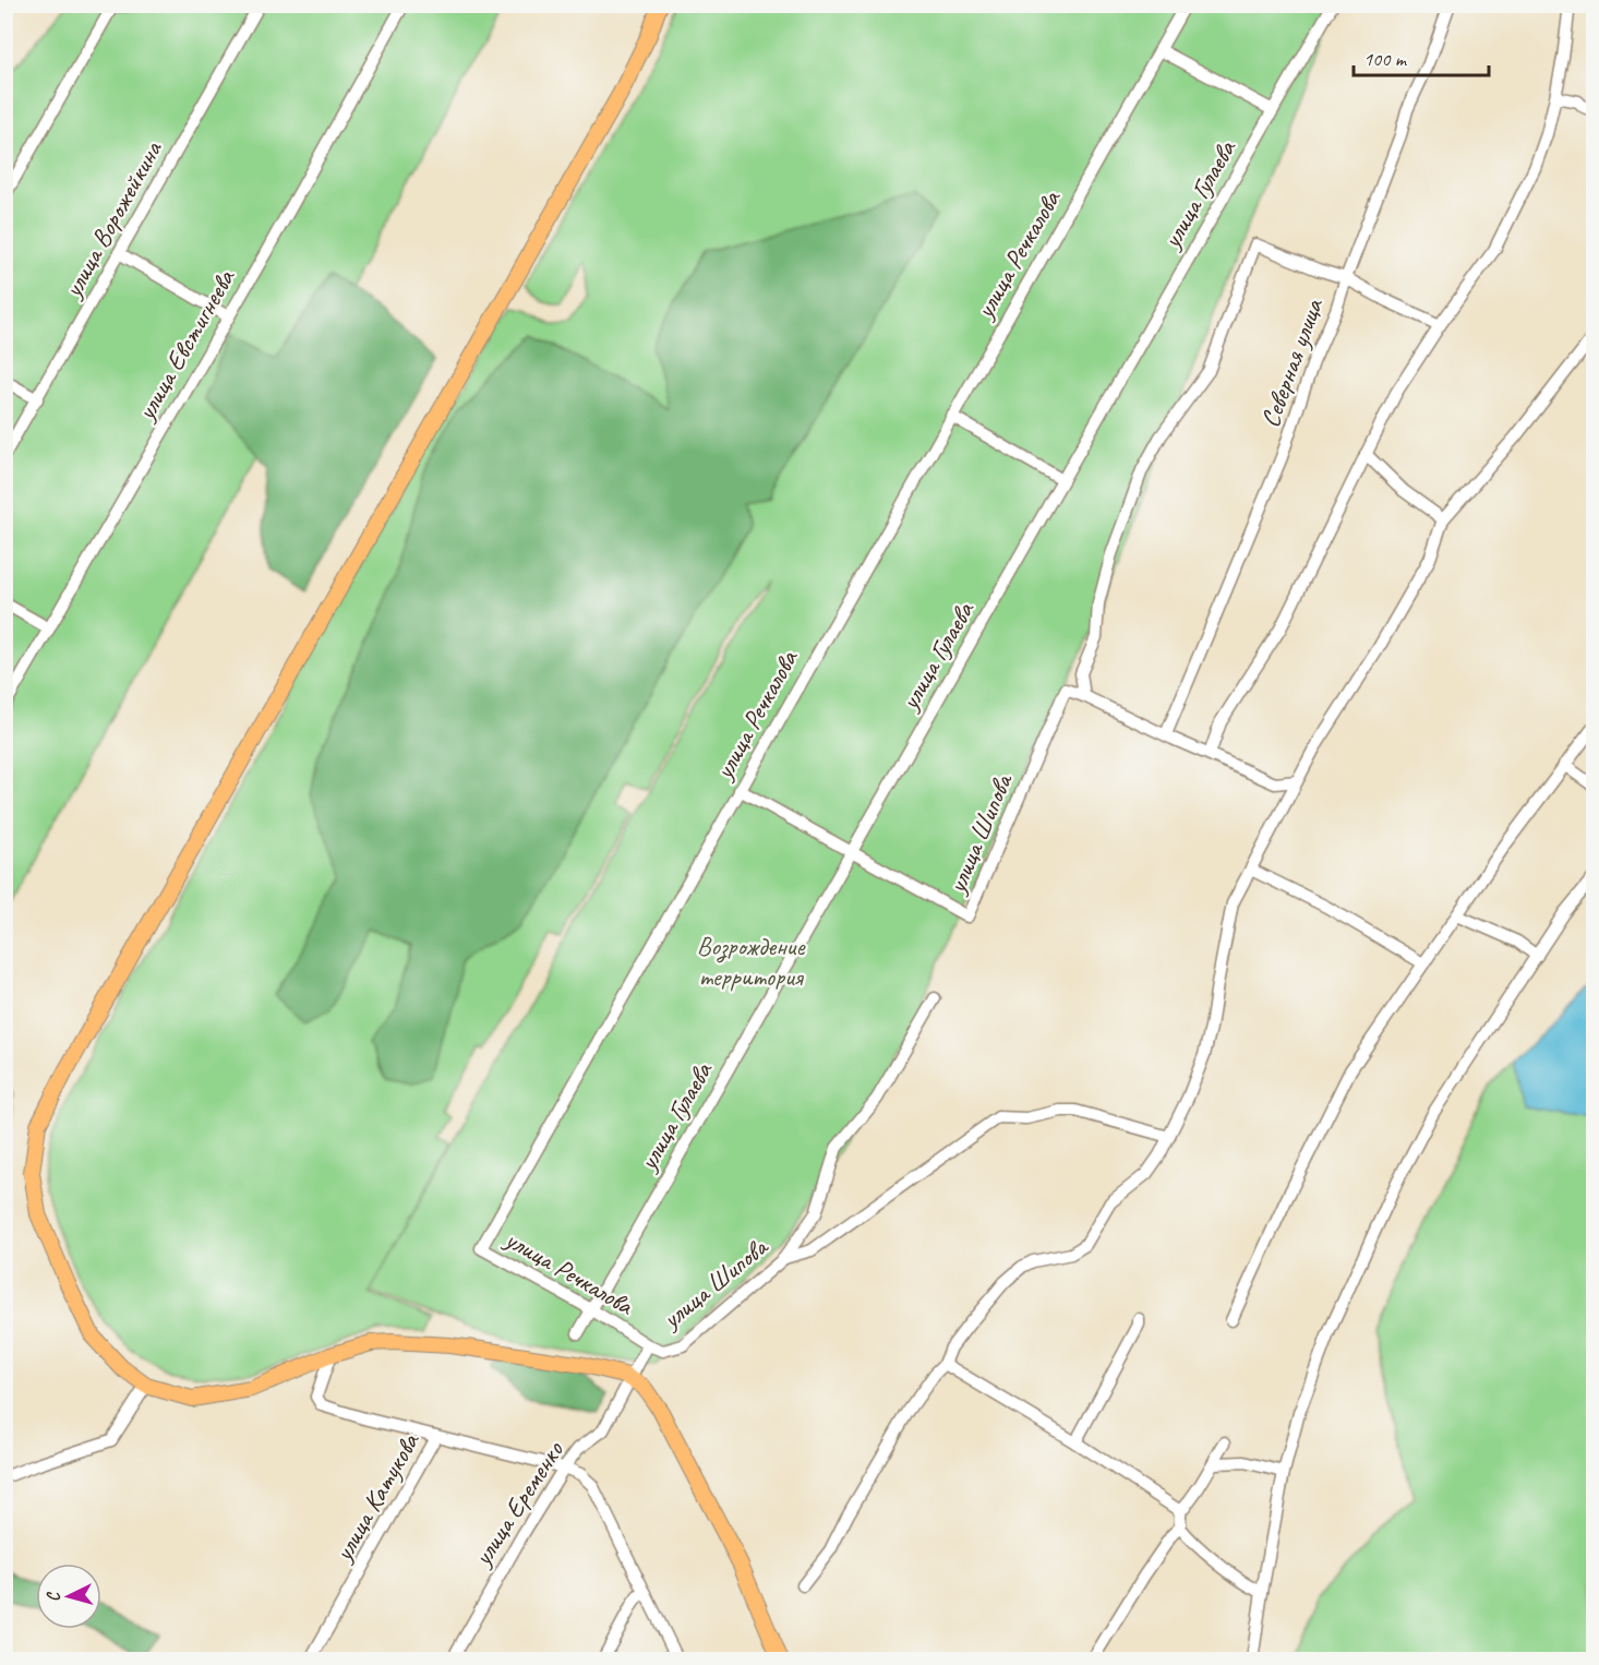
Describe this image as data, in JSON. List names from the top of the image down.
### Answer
{
  "streets": {
    "street": [
      "улица Гулаева",
      "улица Ворожейкина",
      "улица Речкалова",
      "улица Евстигнеева",
      "Северная улица",
      "улица Шипова",
      "улица Катукова",
      "улица Еременко"
    ]
  },
  "crossings": [
    ["улица Гулаева", "улица Речкалова"],
    ["улица Гулаева", "улица Шипова"],
    ["улица Речкалова", "улица Шипова"],
    ["улица Речкалова", "улица Еременко"],
    ["улица Катукова", "улица Еременко"]
  ],
  "parks": ["Возрождение территория"],
  "scale_bar": "100 m",
  "north": "left"
}
